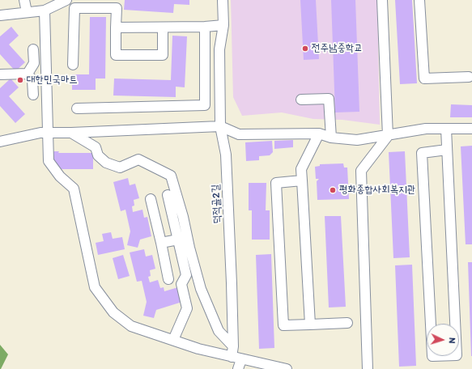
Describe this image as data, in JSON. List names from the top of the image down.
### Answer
{
  "streets": {
    "street": ["덕적골2길"]
  },
  "places": ["전주남중학교", "대한민국마트", "평화종합사회복지관"],
  "north": "right"
}
